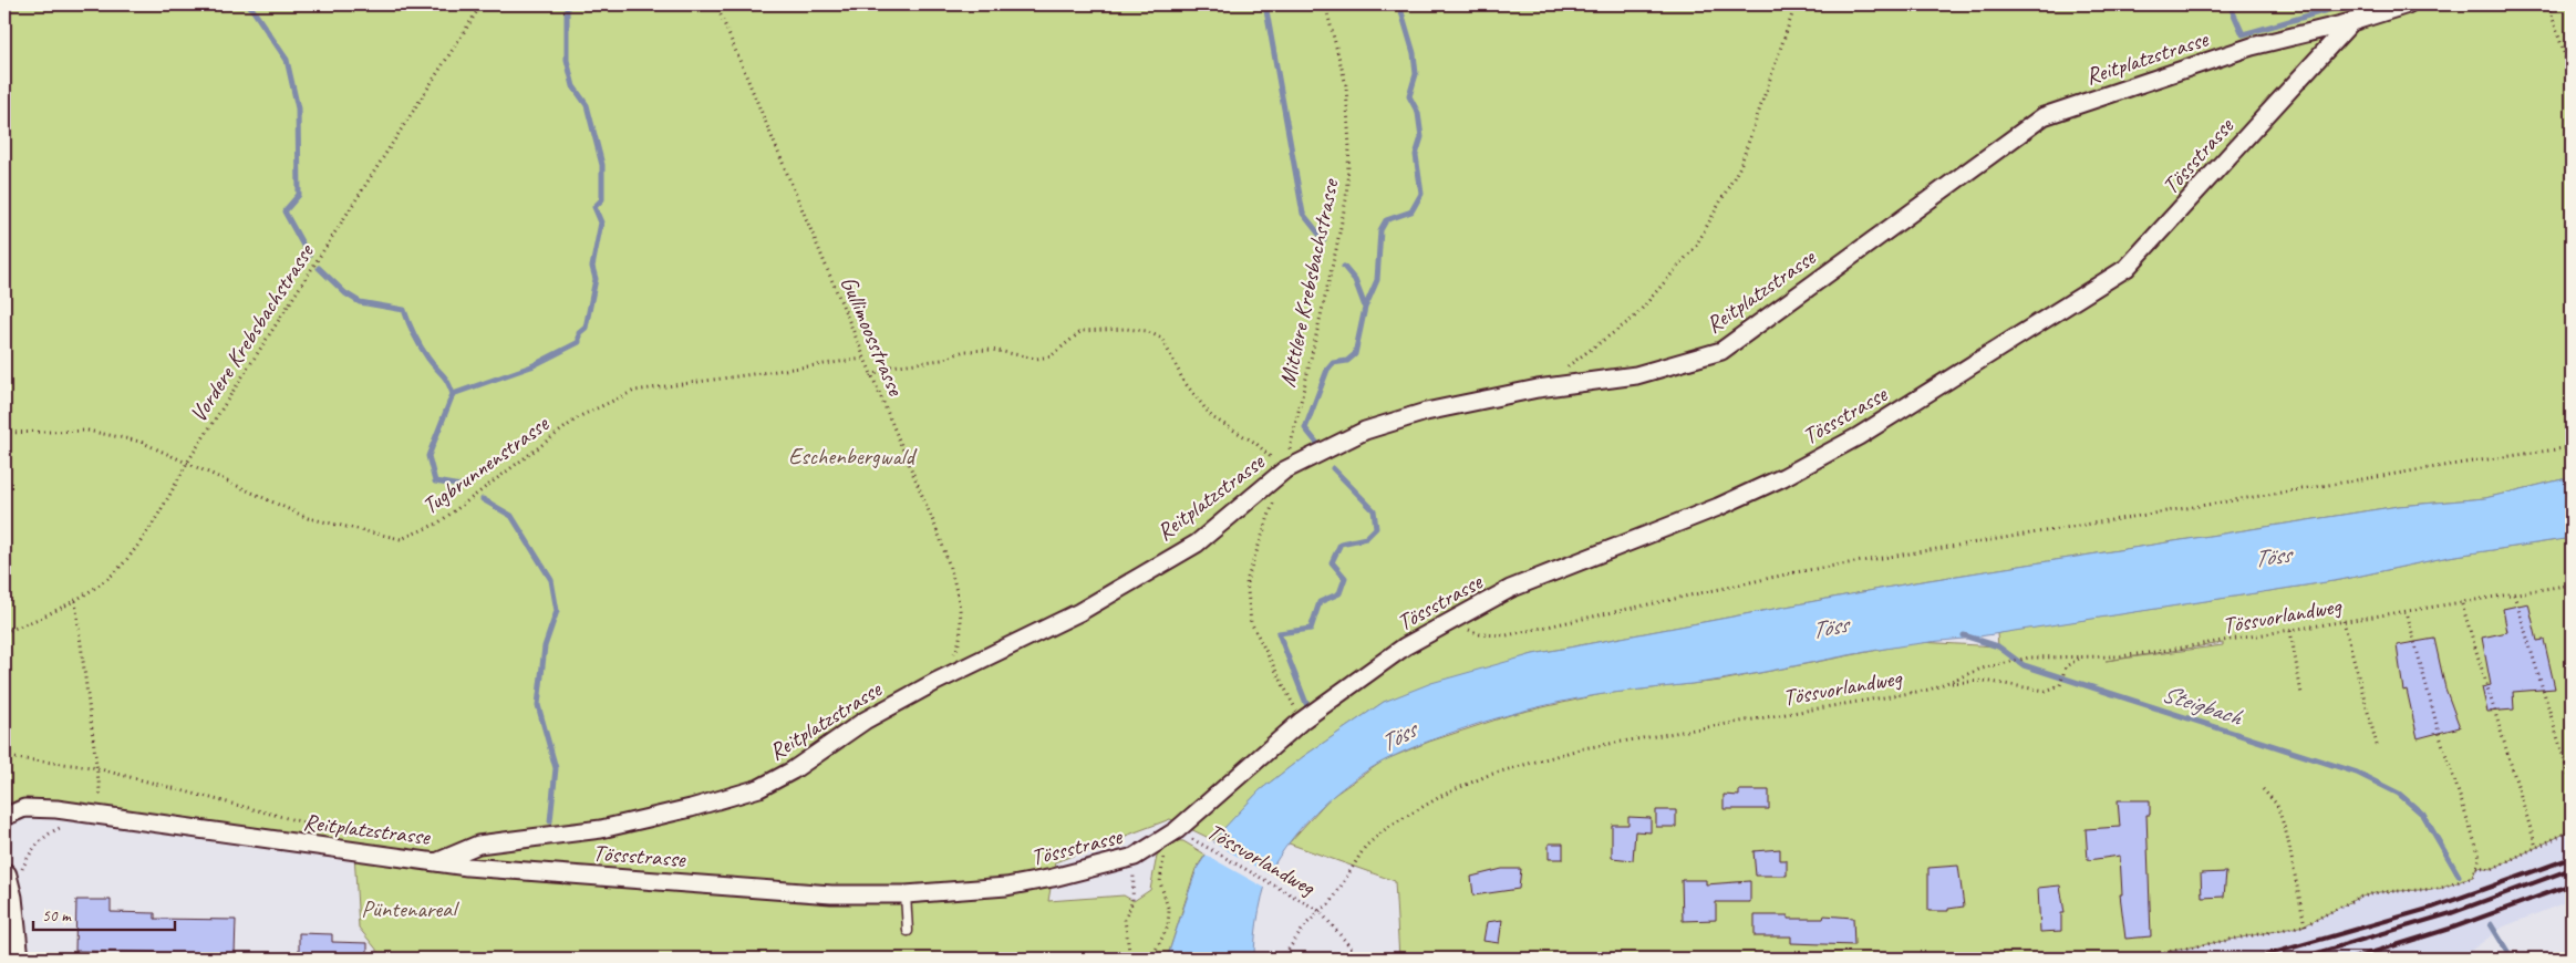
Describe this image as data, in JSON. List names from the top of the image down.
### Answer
{
  "streets": {
    "street": ["Reitplatzstrasse", "Tössstrasse"],
    "path": [
      "Mittlere Krebsbachstrasse",
      "Vordere Krebsbachstrasse",
      "Gullimoosstrasse",
      "Tugbrunnenstrasse",
      "Tössvorlandweg"
    ]
  },
  "crossings": [
    ["Reitplatzstrasse", "Tössstrasse"],
    ["Reitplatzstrasse", "Mittlere Krebsbachstrasse"],
    ["Vordere Krebsbachstrasse", "Tugbrunnenstrasse"],
    ["Gullimoosstrasse", "Tugbrunnenstrasse"]
  ],
  "water": ["Töss", "Steigbach"],
  "parks": ["Eschenbergwald", "Püntenareal"],
  "scale_bar": "50 m"
}
